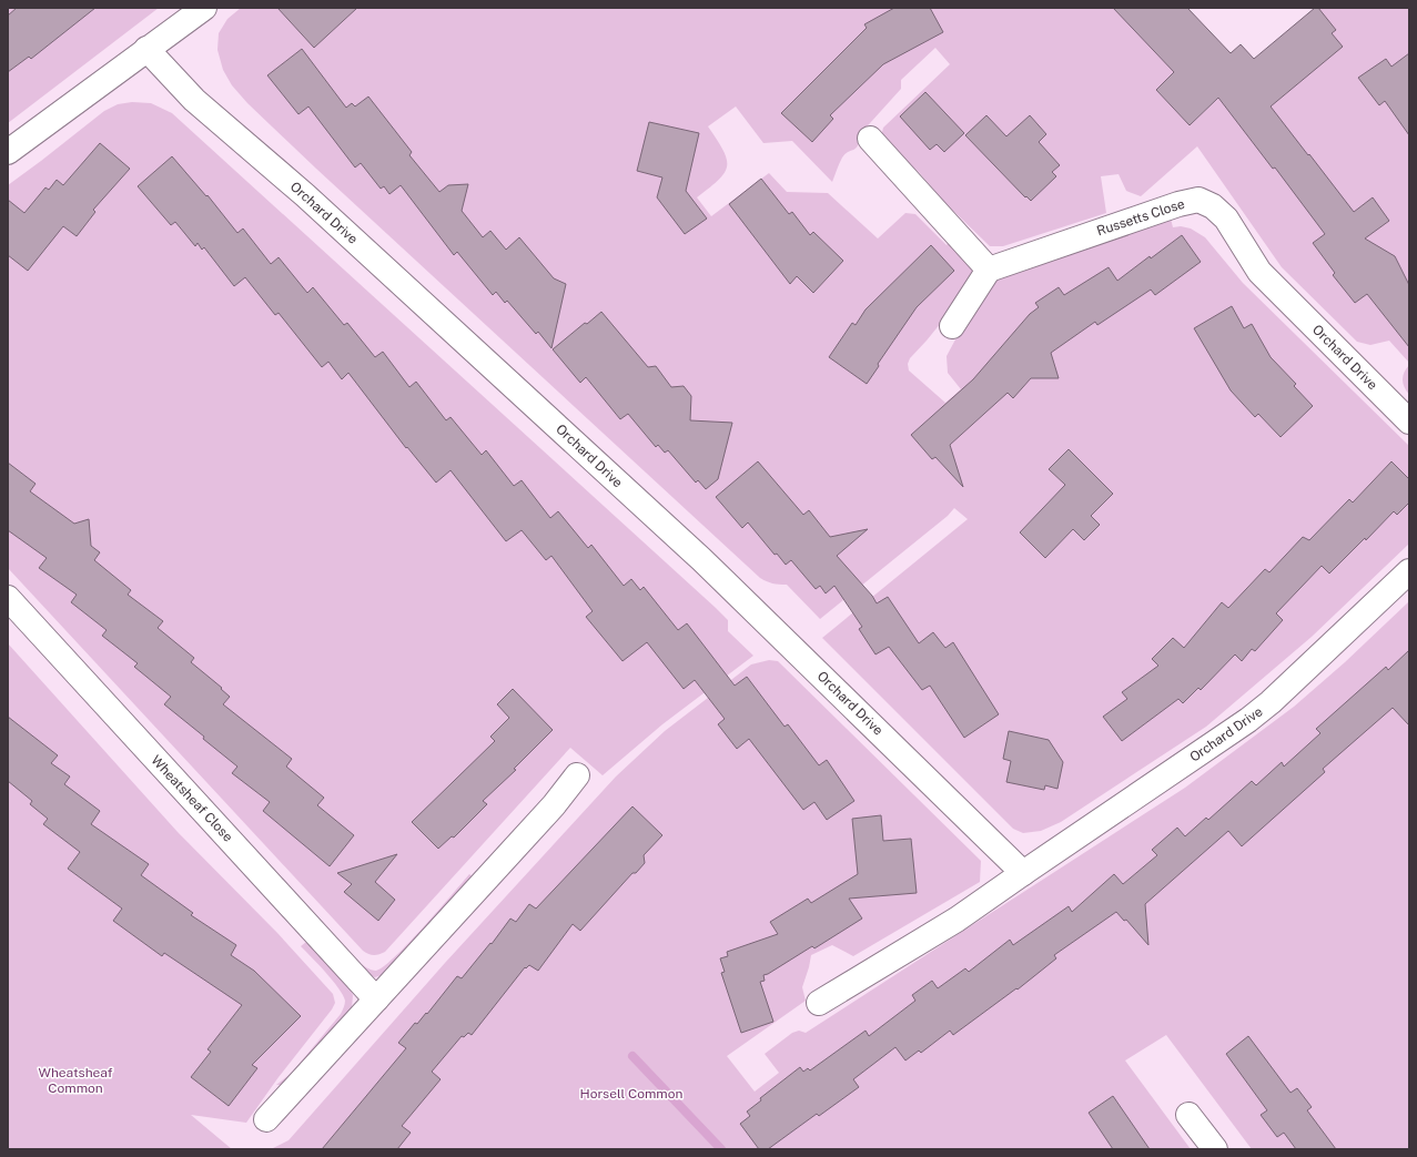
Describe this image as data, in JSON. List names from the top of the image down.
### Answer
{
  "streets": {
    "street": ["Orchard Drive", "Russetts Close", "Wheatsheaf Close"]
  },
  "crossings": [
    ["Orchard Drive", "Russetts Close"]
  ],
  "parks": ["Wheatsheaf Common", "Horsell Common"]
}
